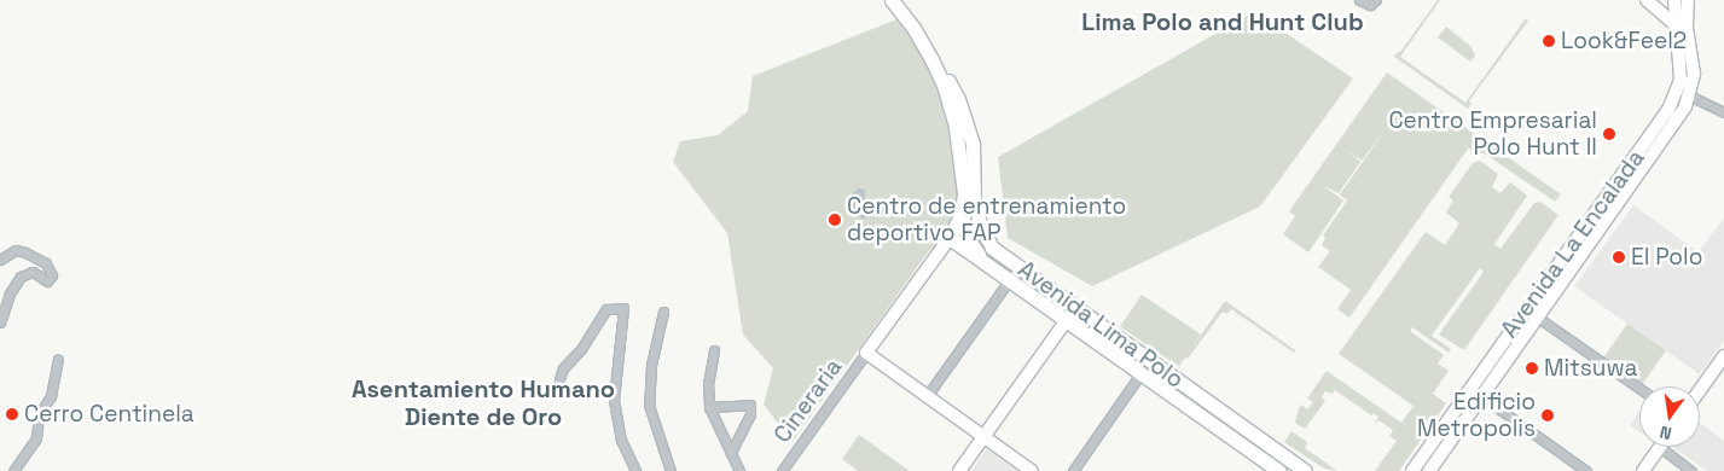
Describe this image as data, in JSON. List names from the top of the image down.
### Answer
{
  "streets": {
    "main road": ["Avenida La Encalada", "Avenida Lima Polo"],
    "street": ["Cineraria"]
  },
  "districts": ["Lima Polo and Hunt Club", "Asentamiento Humano Diente de Oro"],
  "places": [
    "Look&Feel2",
    "Centro Empresarial Polo Hunt II",
    "Centro de entrenamiento deportivo FAP",
    "El Polo",
    "Mitsuwa",
    "Cerro Centinela",
    "Edificio Metropolis"
  ],
  "north": "bottom"
}
